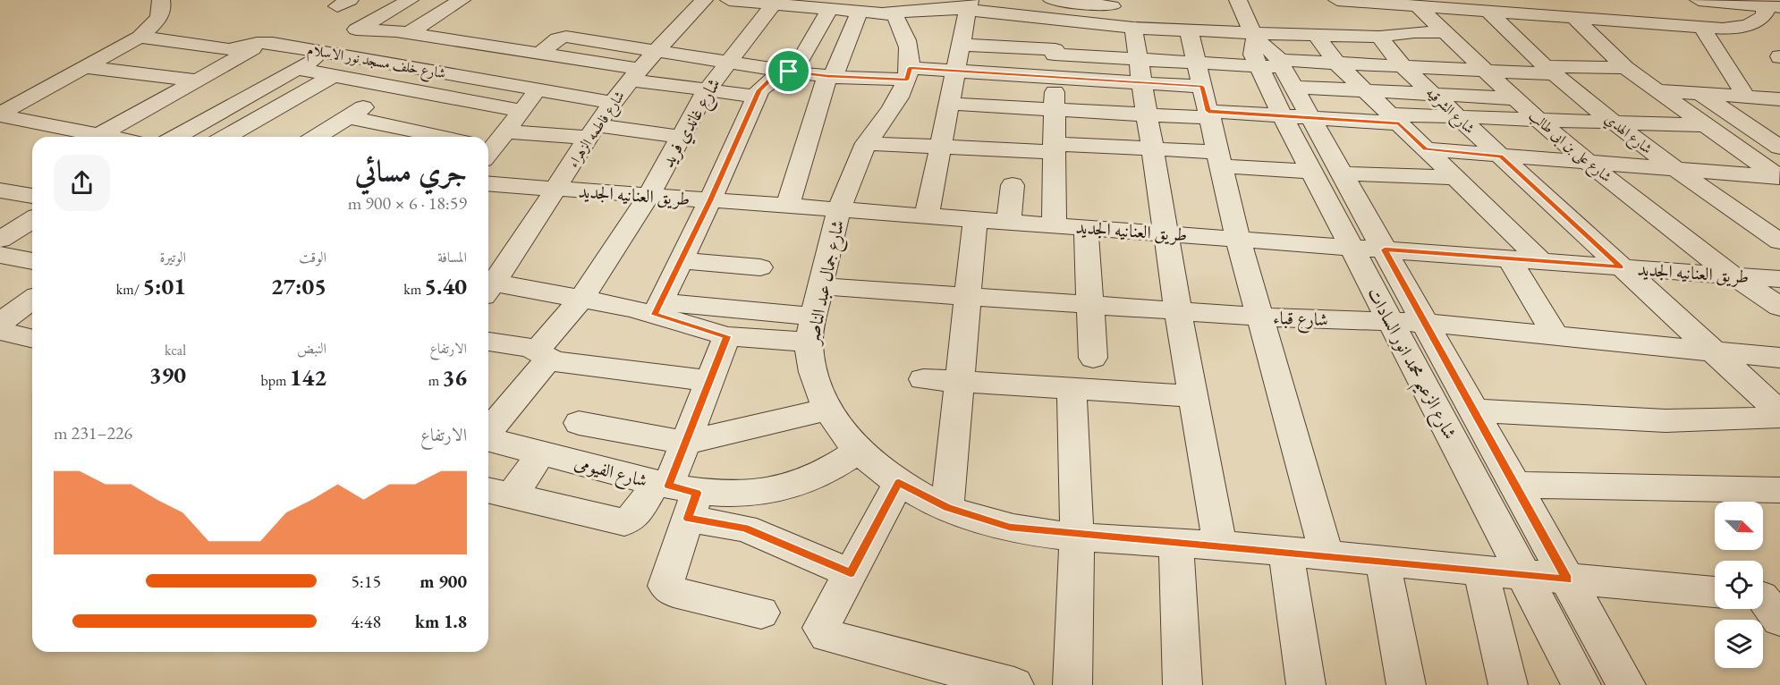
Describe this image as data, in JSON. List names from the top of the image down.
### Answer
{
  "streets": {
    "street": [
      "شارع خلف مسجد نور الاسلام",
      "شارع الشرقيه",
      "شارع غاندي فريد",
      "شارع فاطمه الزهراء",
      "شارع الهدي",
      "شارع على بن ابى طالب",
      "طريق العنانيه الجديد",
      "شارع جمال عبد الناصر",
      "شارع قباء",
      "شارع الزعيم محمد انور السادات",
      "شارع الفيومى"
    ]
  },
  "crossings": [
    ["شارع خلف مسجد نور الاسلام", "شارع فاطمه الزهراء"],
    ["شارع الشرقيه", "طريق العنانيه الجديد"],
    ["شارع الشرقيه", "شارع قباء"],
    ["شارع غاندي فريد", "طريق العنانيه الجديد"],
    ["شارع فاطمه الزهراء", "طريق العنانيه الجديد"],
    ["شارع على بن ابى طالب", "طريق العنانيه الجديد"],
    ["طريق العنانيه الجديد", "شارع جمال عبد الناصر"],
    ["طريق العنانيه الجديد", "شارع الزعيم محمد انور السادات"],
    ["شارع جمال عبد الناصر", "شارع قباء"],
    ["شارع جمال عبد الناصر", "شارع الزعيم محمد انور السادات"],
    ["شارع جمال عبد الناصر", "شارع الفيومى"],
    ["شارع قباء", "شارع الزعيم محمد انور السادات"]
  ],
  "north": "bottom right",
  "page": {
    "heading": ["جري مسائي", "18:59 · 6 × 900 m"],
    "stats": [
      ["المسافة", "5.40 km"],
      ["الوقت", "27:05"],
      ["الوتيرة", "5:01 /km"],
      ["الارتفاع", "36 m"],
      ["النبض", "142 bpm"],
      ["kcal", "390"]
    ],
    "chart": ["الارتفاع", "226–231 m"],
    "list": [
      {
        "name": "900 m",
        "note": "5:15"
      },
      {
        "name": "1.8 km",
        "note": "4:48"
      }
    ]
  }
}
